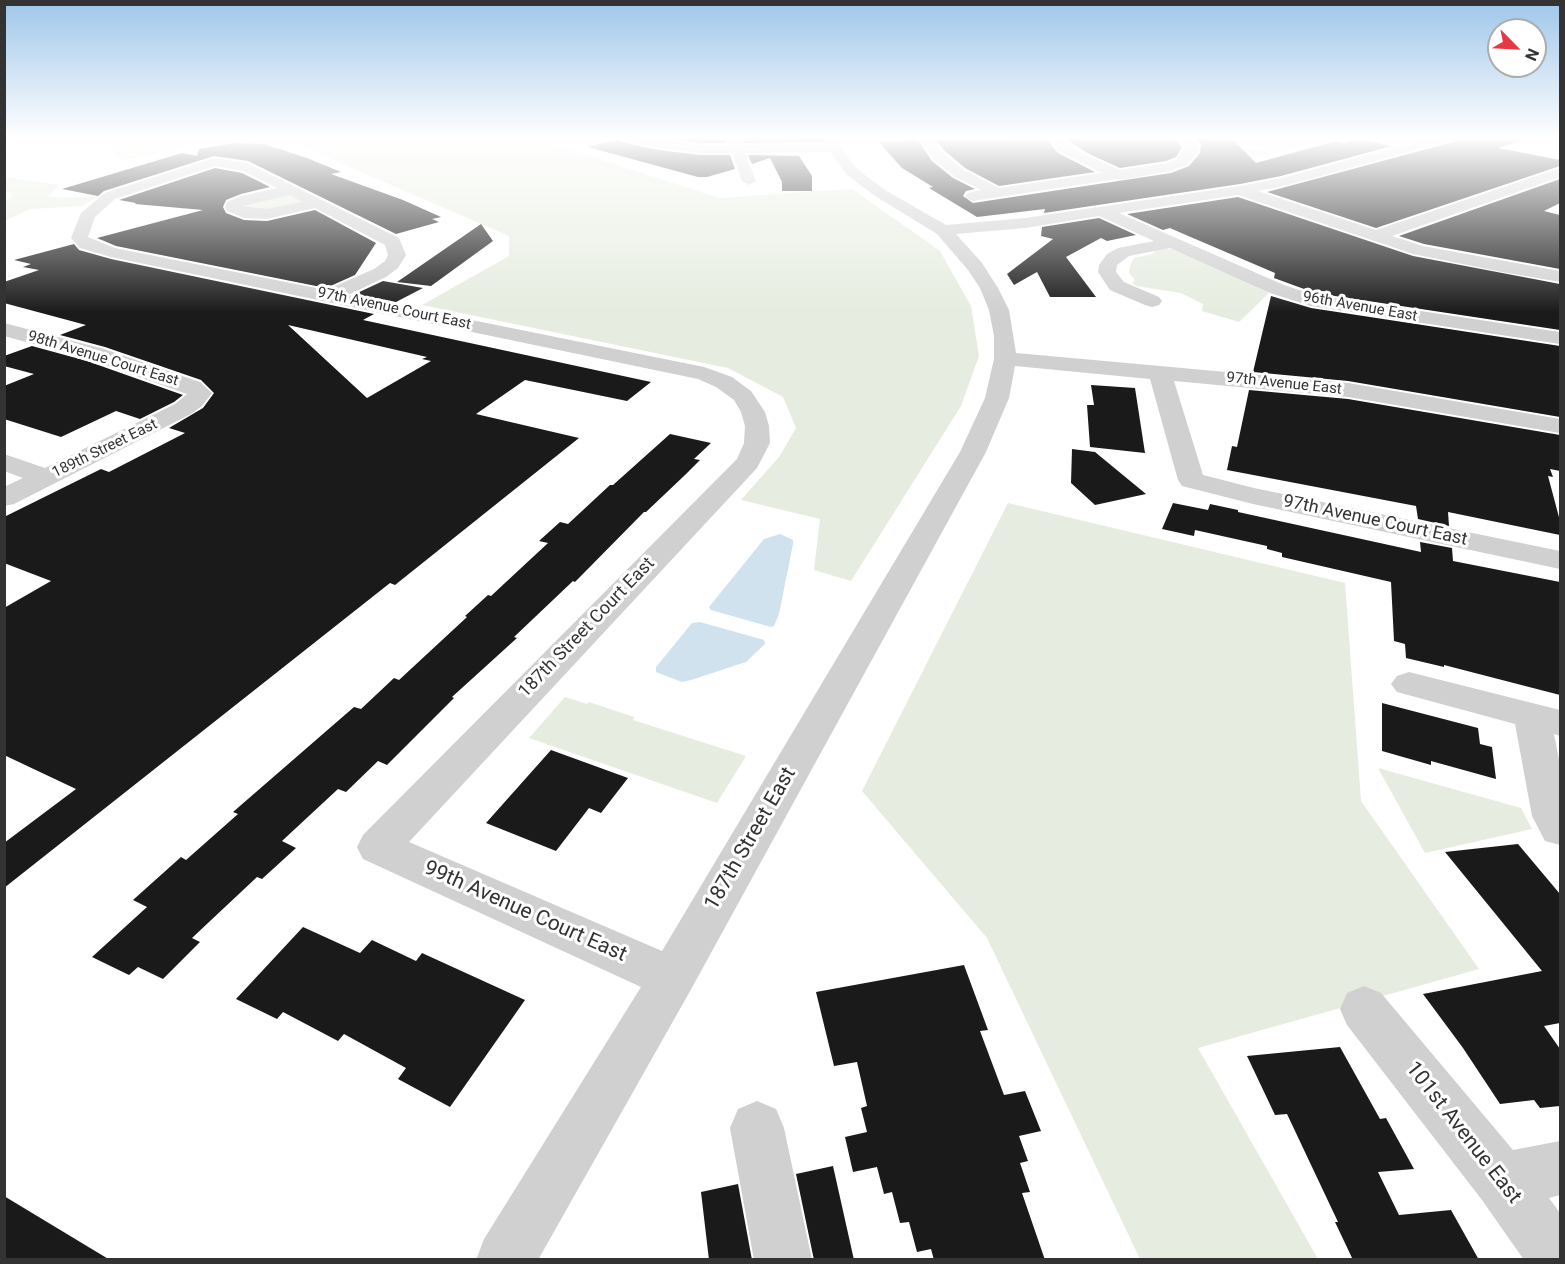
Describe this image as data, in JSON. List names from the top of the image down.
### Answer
{
  "streets": {
    "street": [
      "96th Avenue East",
      "97th Avenue Court East",
      "98th Avenue Court East",
      "97th Avenue East",
      "189th Street East",
      "187th Street Court East",
      "187th Street East",
      "99th Avenue Court East",
      "101st Avenue East"
    ]
  },
  "crossings": [
    ["97th Avenue Court East", "97th Avenue East"],
    ["97th Avenue Court East", "187th Street Court East"],
    ["98th Avenue Court East", "189th Street East"],
    ["97th Avenue East", "187th Street East"],
    ["187th Street Court East", "99th Avenue Court East"],
    ["187th Street East", "99th Avenue Court East"]
  ],
  "north": "bottom right"
}
